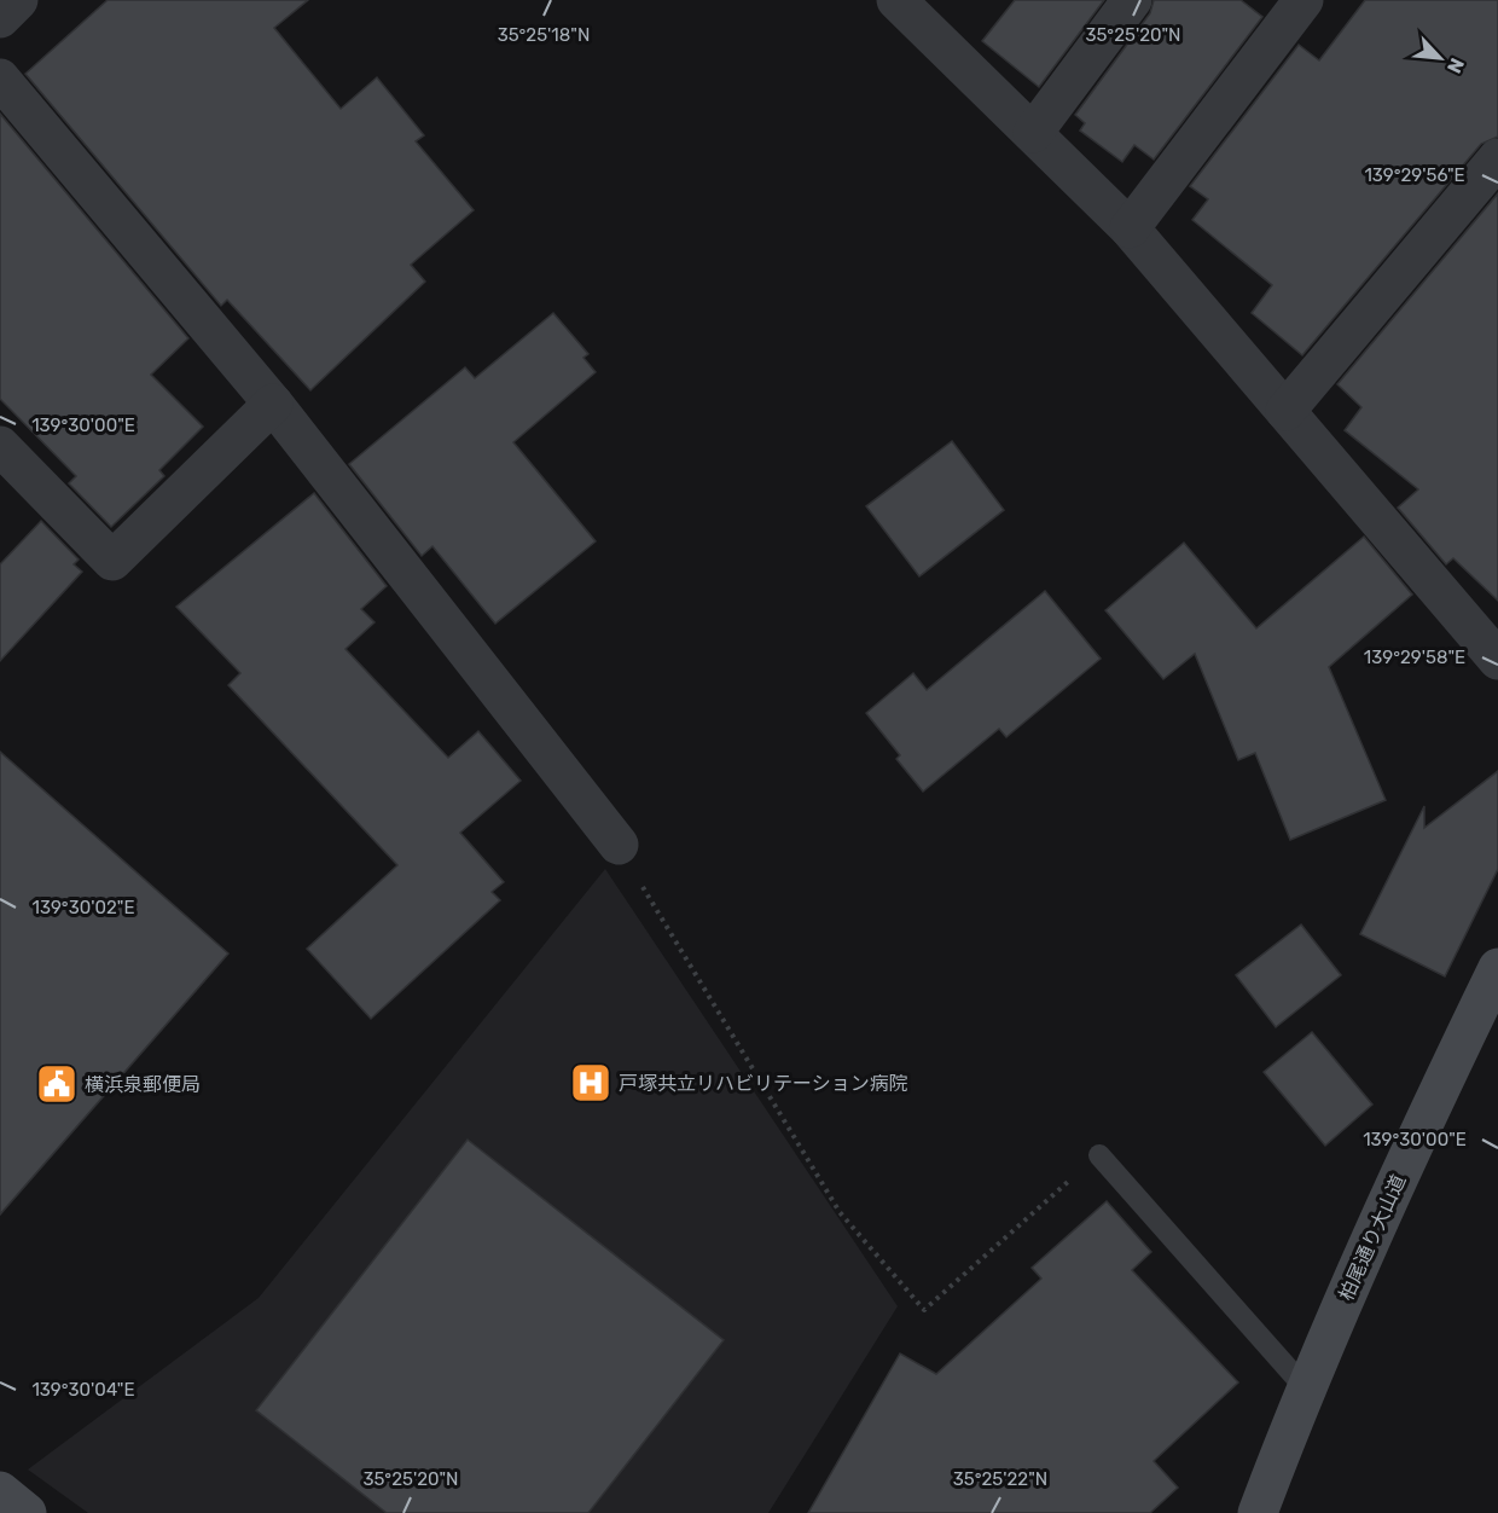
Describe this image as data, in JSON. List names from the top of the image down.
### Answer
{
  "streets": {
    "street": ["柏尾通り大山道"]
  },
  "places": {
    "hospital": ["戸塚共立リハビリテーション病院"],
    "public building": ["横浜泉郵便局"]
  },
  "north": "bottom right",
  "coordinates": [
    "35°25'18\"N",
    "35°25'20\"N",
    "139°29'56\"E",
    "139°30'00\"E",
    "139°29'58\"E",
    "139°30'02\"E",
    "139°30'04\"E",
    "35°25'22\"N"
  ]
}
